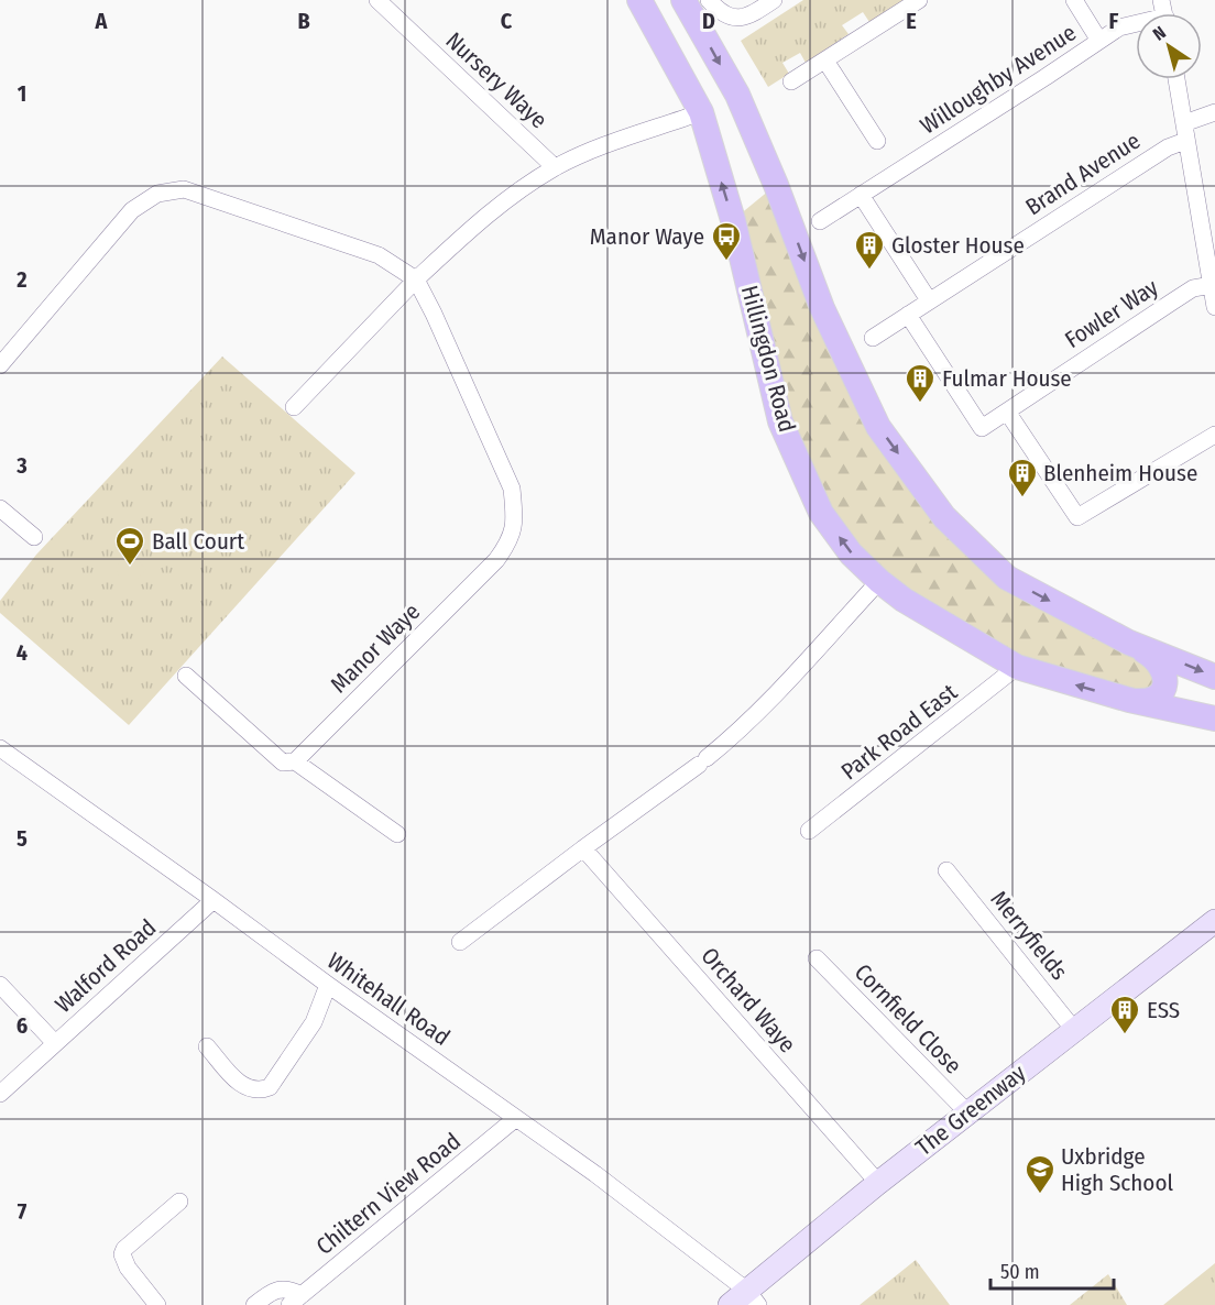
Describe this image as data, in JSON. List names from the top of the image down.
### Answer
{
  "streets": {
    "main road": ["Hillingdon Road"],
    "street": [
      "Willoughby Avenue",
      "Nursery Waye",
      "Brand Avenue",
      "Fowler Way",
      "Manor Waye",
      "Park Road East",
      "Merryfields",
      "Walford Road",
      "Whitehall Road",
      "Orchard Waye",
      "Cornfield Close",
      "The Greenway",
      "Chiltern View Road"
    ]
  },
  "crossings": [
    ["Brand Avenue", "Fowler Way"],
    ["Hillingdon Road", "Park Road East"],
    ["Merryfields", "The Greenway"],
    ["Walford Road", "Whitehall Road"],
    ["Whitehall Road", "The Greenway"],
    ["Whitehall Road", "Chiltern View Road"],
    ["Orchard Waye", "The Greenway"],
    ["Cornfield Close", "The Greenway"]
  ],
  "places": {
    "bus stop": ["Manor Waye"],
    "building": [
      "Gloster House",
      "Fulmar House",
      "Blenheim House",
      "ESS"
    ],
    "sports": ["Ball Court"],
    "school or university": ["Uxbridge High School"]
  },
  "scale_bar": "50 m",
  "north": "top left",
  "grid": {
    "columns": [
      "A",
      "B",
      "C",
      "D",
      "E",
      "F"
    ],
    "rows": [
      "1",
      "2",
      "3",
      "4",
      "5",
      "6",
      "7"
    ]
  }
}
